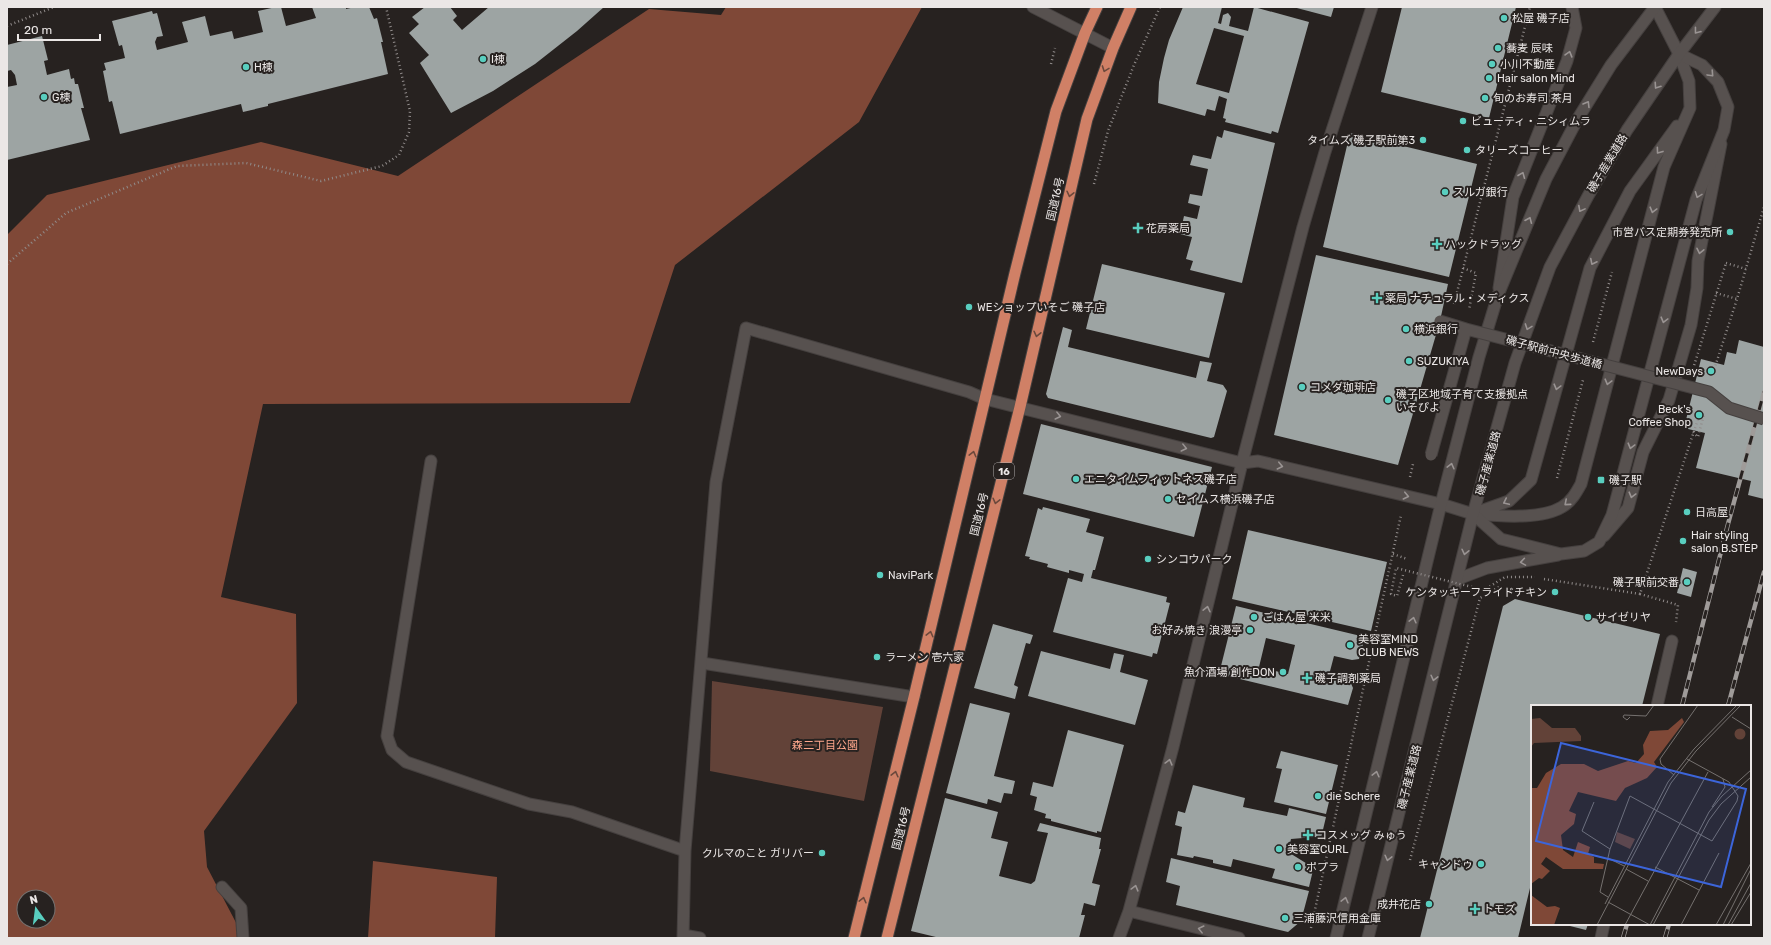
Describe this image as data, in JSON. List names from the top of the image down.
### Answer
{
  "streets": {
    "highway": ["国道16号", "16"],
    "street": ["磯子産業道路", "磯子駅前中央歩道橋"]
  },
  "parks": ["森二丁目公園"],
  "places": {
    "other": [
      "松屋 磯子店",
      "蕎麦 辰味",
      "I棟",
      "小川不動産",
      "H棟",
      "Hair salon Mind",
      "G棟",
      "旬のお寿司 茶月",
      "ビューティ・ニシィムラ",
      "タイムズ 磯子駅前第3",
      "タリーズコーヒー",
      "スルガ銀行",
      "市営バス定期券発売所",
      "WEショップいそご 磯子店",
      "横浜銀行",
      "SUZUKIYA",
      "NewDays",
      "コメダ珈琲店",
      "磯子区地域子育て支援拠点 いそぴよ",
      "Beck's Coffee Shop",
      "エニタイムフィットネス磯子店",
      "セイムス横浜磯子店",
      "日高屋",
      "Hair styling salon B.STEP",
      "シンコウパーク",
      "NaviPark",
      "磯子駅前交番",
      "ケンタッキーフライドチキン",
      "ごはん屋 米米",
      "サイゼリヤ",
      "お好み焼き 浪漫亭",
      "美容室MIND CLUB NEWS",
      "ラーメン 壱六家",
      "魚介酒場 創作DON",
      "die Schere",
      "美容室CURL",
      "クルマのこと ガリバー",
      "キャンドゥ",
      "ポプラ",
      "成井花店",
      "三浦藤沢信用金庫"
    ],
    "health": [
      "花房薬局",
      "ハックドラッグ",
      "薬局 ナチュラル・メディクス",
      "磯子調剤薬局",
      "コスメッグ みゅう",
      "トモズ"
    ],
    "transit": ["磯子駅"]
  },
  "scale_bar": "20 m",
  "north": "top"
}
